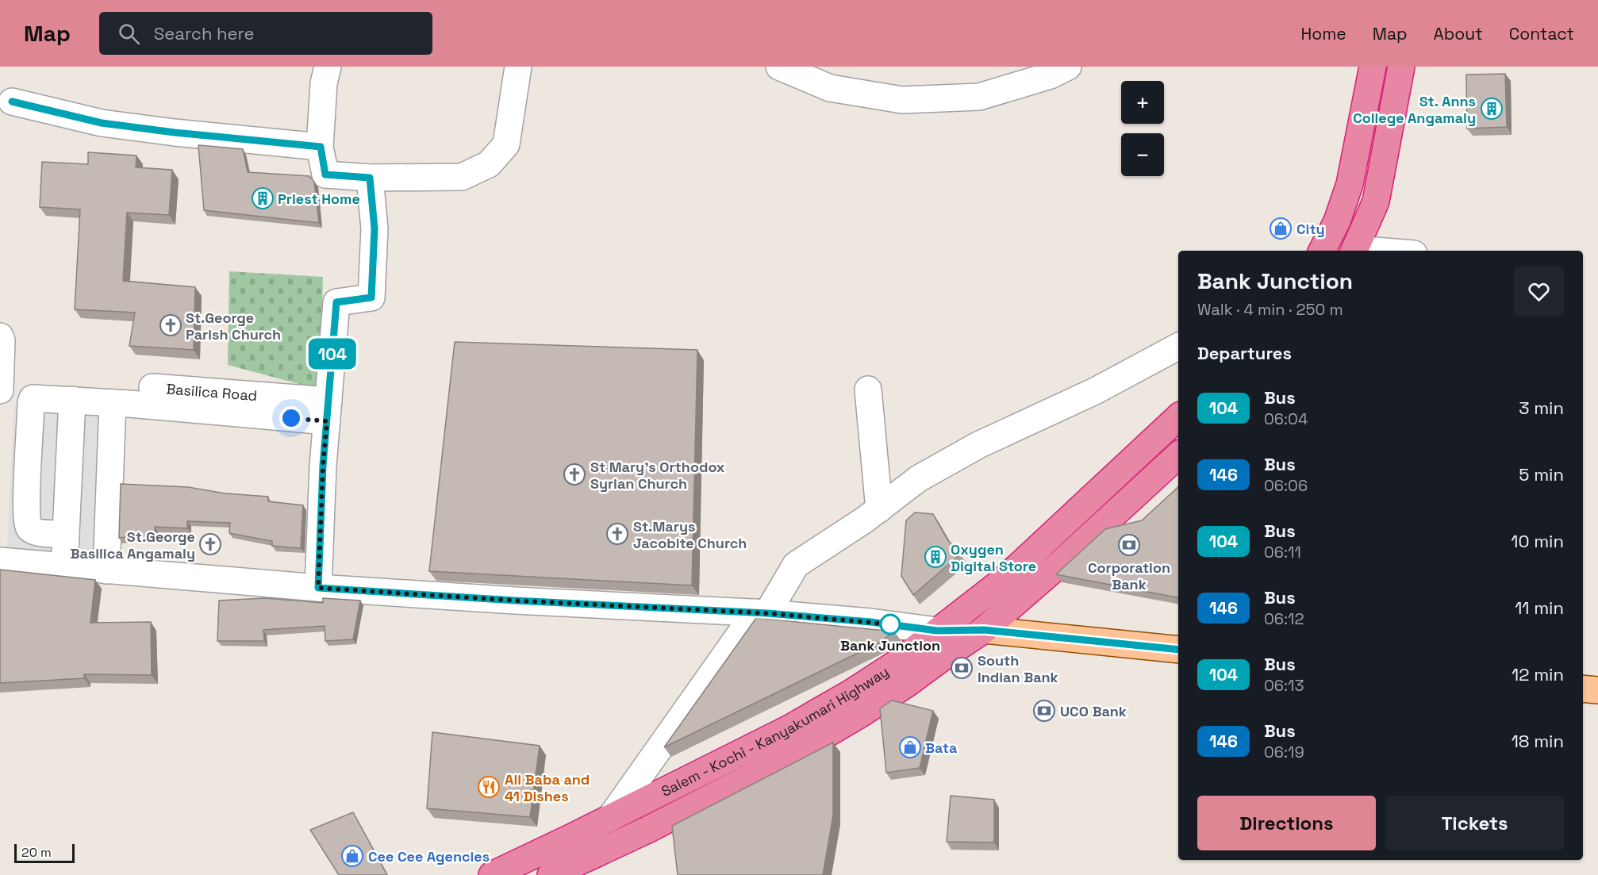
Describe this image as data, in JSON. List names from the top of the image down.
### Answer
{
  "streets": {
    "highway": ["Salem - Kochi - Kanyakumari Highway"],
    "street": ["Basilica Road"]
  },
  "places": {
    "building": ["St. Anns College Angamaly", "Priest Home", "Oxygen Digital Store"],
    "shop": ["City", "Bata", "Cee Cee Agencies"],
    "church": [
      "St.George Parish Church",
      "St Mary's Orthodox Syrian Church",
      "St.Marys Jacobite Church",
      "St.George Basilica Angamaly"
    ],
    "bank": ["Corporation Bank", "South Indian Bank", "UCO Bank"],
    "other": ["Bank Junction"],
    "restaurant": ["Ali Baba and 41 Dishes"]
  },
  "lines": ["bus line 104"],
  "scale_bar": "20 m",
  "page": {
    "header": "Map",
    "search": "Search here",
    "nav": [
      "Home",
      "Map",
      "About",
      "Contact"
    ],
    "on_map": "104",
    "map_buttons": ["+", "−"],
    "heading": [
      ["Bank Junction", "Walk · 4 min · 250 m"],
      "Departures"
    ],
    "list": [
      {
        "mark": "104",
        "name": "Bus",
        "note": "06:04",
        "value": "3 min"
      },
      {
        "mark": "146",
        "name": "Bus",
        "note": "06:06",
        "value": "5 min"
      },
      {
        "mark": "104",
        "name": "Bus",
        "note": "06:11",
        "value": "10 min"
      },
      {
        "mark": "146",
        "name": "Bus",
        "note": "06:12",
        "value": "11 min"
      },
      {
        "mark": "104",
        "name": "Bus",
        "note": "06:13",
        "value": "12 min"
      },
      {
        "mark": "146",
        "name": "Bus",
        "note": "06:19",
        "value": "18 min"
      }
    ],
    "buttons": ["Directions", "Tickets"],
    "scale": "20 m"
  }
}
